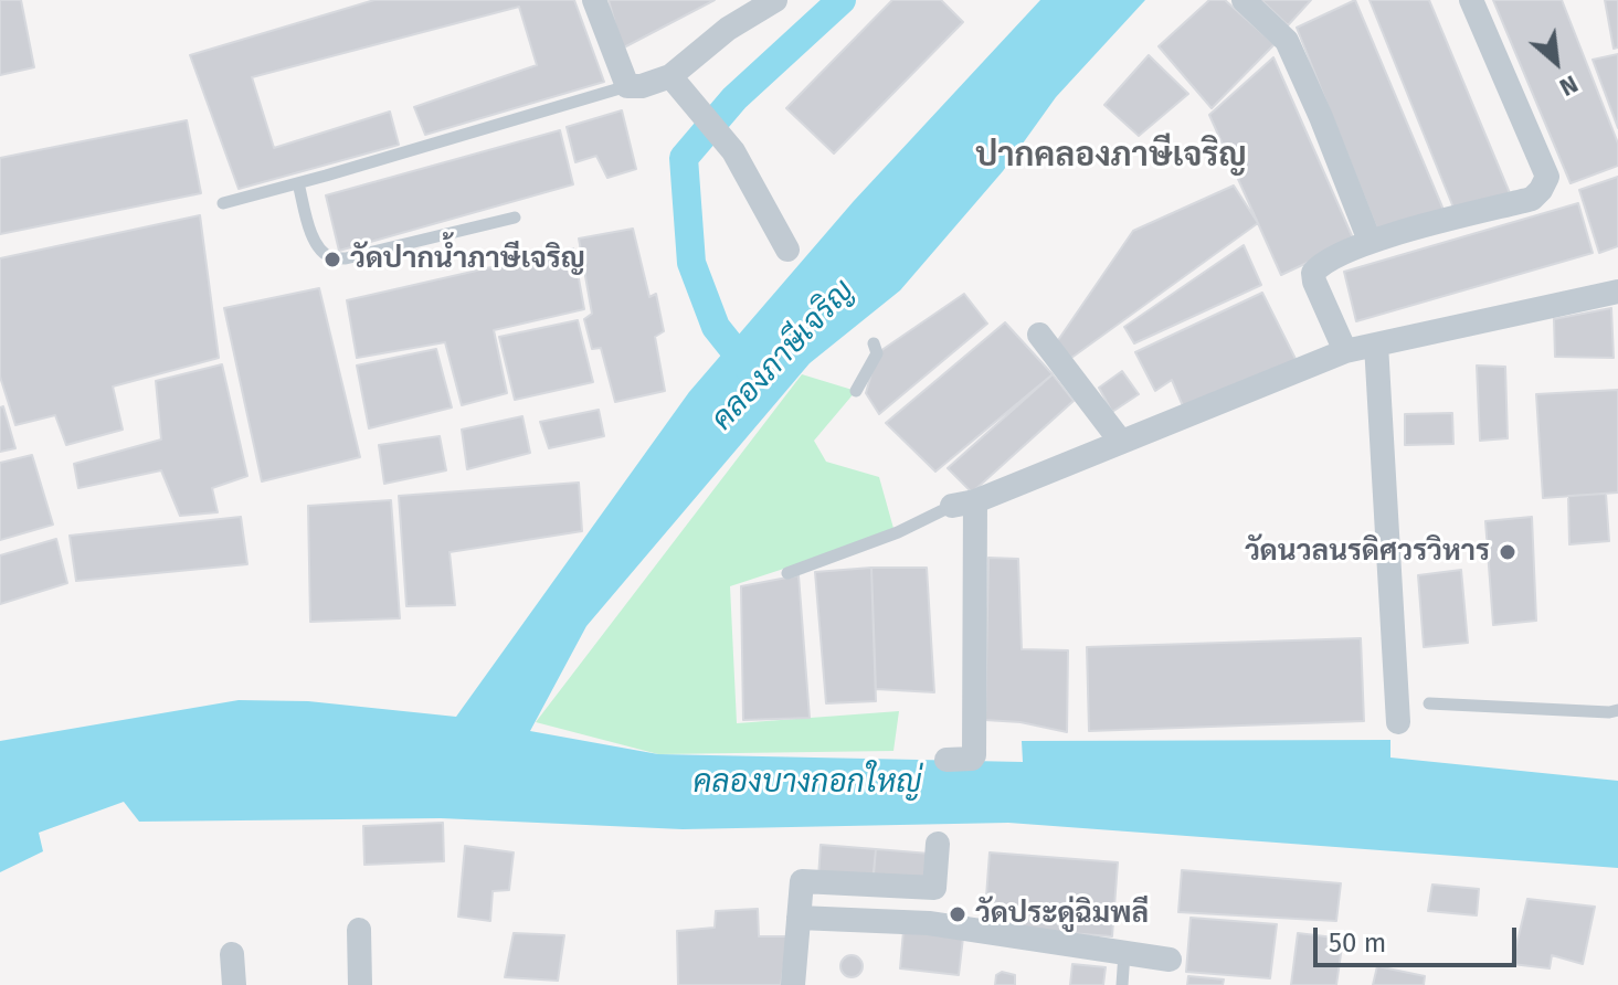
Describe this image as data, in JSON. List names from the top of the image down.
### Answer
{
  "districts": ["ปากคลองภาษีเจริญ"],
  "water": ["คลองภาษีเจริญ", "คลองบางกอกใหญ่"],
  "places": ["วัดปากน้ำภาษีเจริญ", "วัดนวลนรดิศวรวิหาร", "วัดประดู่ฉิมพลี"],
  "scale_bar": "50 m",
  "north": "bottom right"
}
